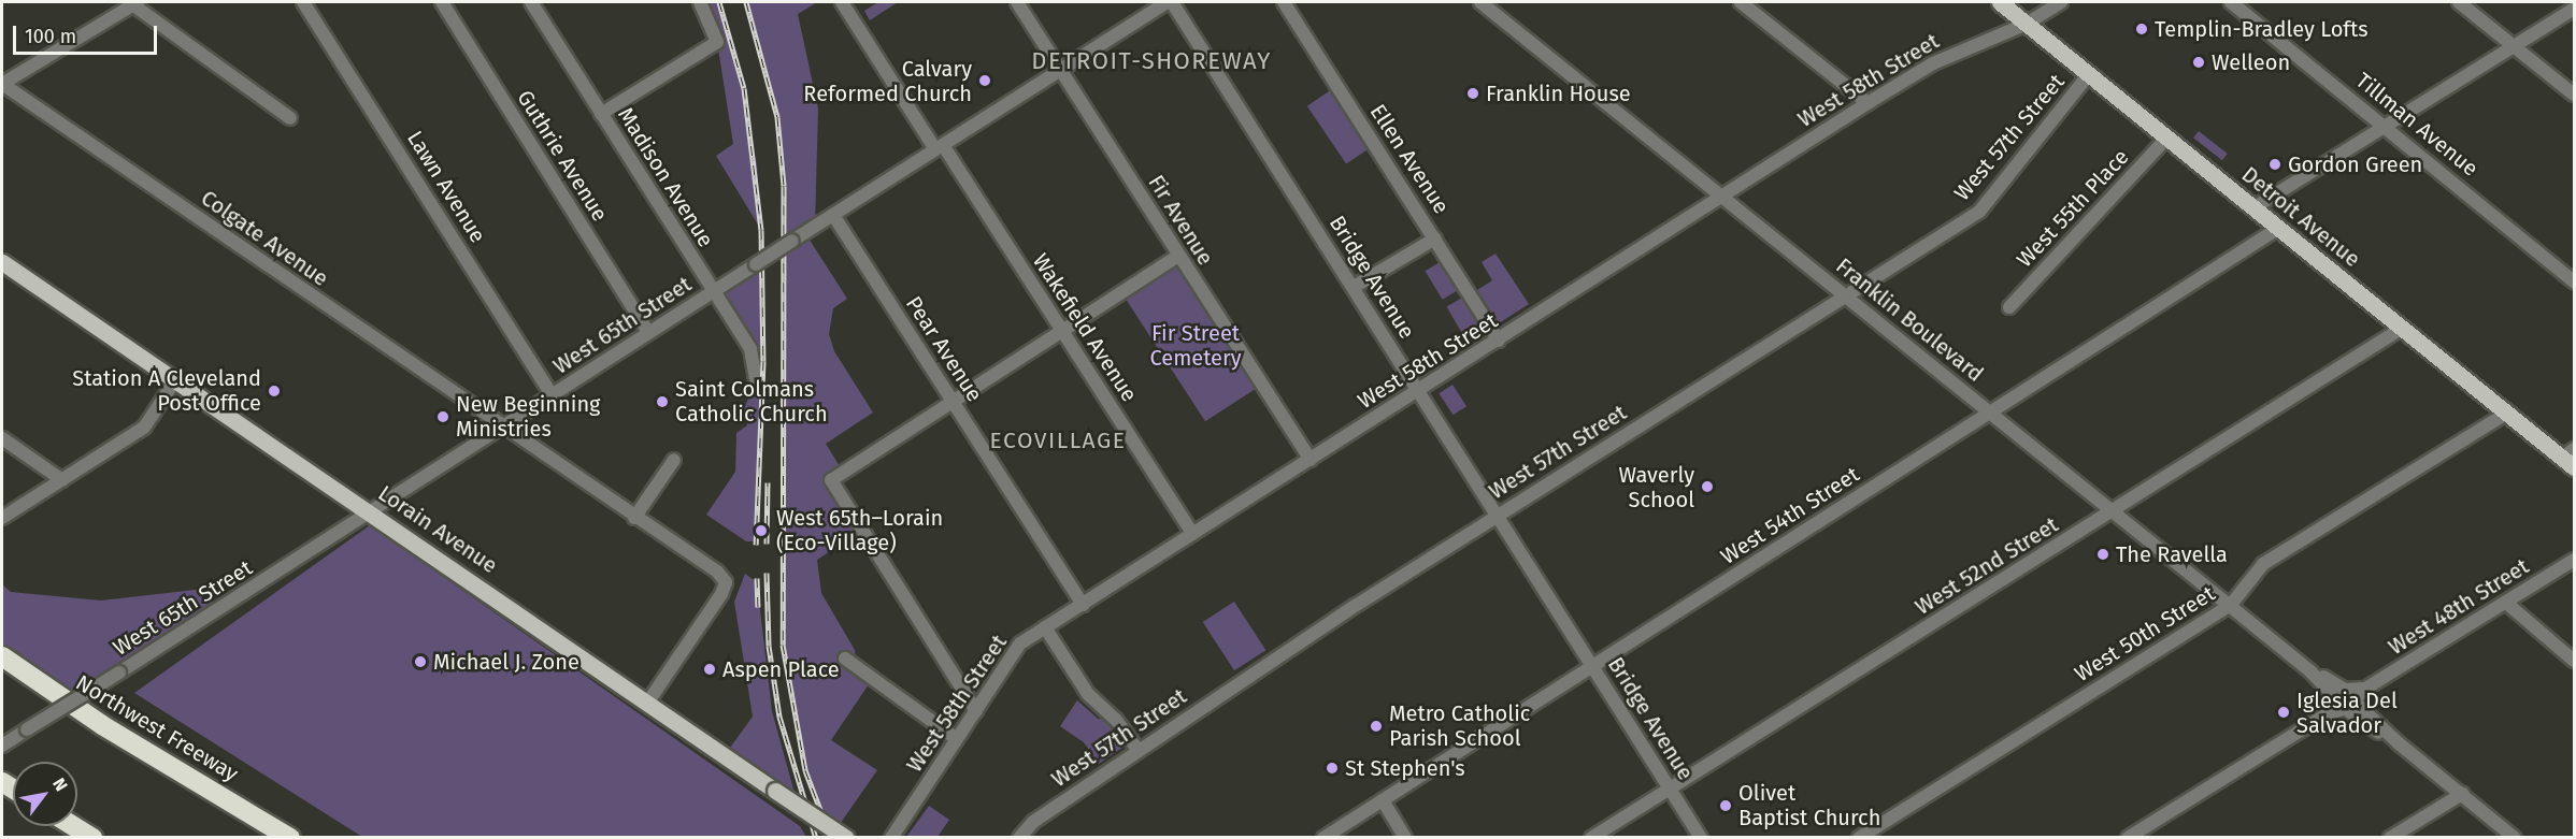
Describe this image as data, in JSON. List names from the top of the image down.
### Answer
{
  "streets": {
    "highway": ["Northwest Freeway"],
    "main road": ["Detroit Avenue", "Lorain Avenue"],
    "street": [
      "West 58th Street",
      "Tillman Avenue",
      "West 57th Street",
      "Guthrie Avenue",
      "Ellen Avenue",
      "Madison Avenue",
      "Lawn Avenue",
      "West 55th Place",
      "Fir Avenue",
      "Colgate Avenue",
      "Bridge Avenue",
      "Franklin Boulevard",
      "West 65th Street",
      "Wakefield Avenue",
      "Pear Avenue",
      "West 54th Street",
      "West 52nd Street",
      "West 48th Street",
      "West 50th Street"
    ]
  },
  "crossings": [
    ["West 58th Street", "Ellen Avenue"],
    ["West 58th Street", "Detroit Avenue"],
    ["West 58th Street", "Fir Avenue"],
    ["West 58th Street", "Bridge Avenue"],
    ["West 58th Street", "Franklin Boulevard"],
    ["West 58th Street", "Wakefield Avenue"],
    ["West 58th Street", "Pear Avenue"],
    ["West 57th Street", "Detroit Avenue"],
    ["West 57th Street", "Bridge Avenue"],
    ["West 57th Street", "Franklin Boulevard"],
    ["Guthrie Avenue", "West 65th Street"],
    ["Madison Avenue", "West 65th Street"],
    ["Lawn Avenue", "West 65th Street"],
    ["West 55th Place", "Detroit Avenue"],
    ["Detroit Avenue", "West 54th Street"],
    ["Detroit Avenue", "West 52nd Street"],
    ["Detroit Avenue", "West 50th Street"],
    ["Fir Avenue", "West 65th Street"],
    ["Colgate Avenue", "West 65th Street"],
    ["Bridge Avenue", "West 54th Street"],
    ["Bridge Avenue", "West 52nd Street"],
    ["Franklin Boulevard", "West 54th Street"],
    ["Franklin Boulevard", "West 52nd Street"],
    ["Franklin Boulevard", "West 48th Street"],
    ["Franklin Boulevard", "West 50th Street"],
    ["West 65th Street", "Wakefield Avenue"],
    ["West 65th Street", "Pear Avenue"],
    ["West 65th Street", "Lorain Avenue"]
  ],
  "districts": ["DETROIT-SHOREWAY", "ECOVILLAGE"],
  "parks": ["Fir Street Cemetery"],
  "places": [
    "Templin-Bradley Lofts",
    "Welleon",
    "Calvary Reformed Church",
    "Franklin House",
    "Gordon Green",
    "Station A Cleveland Post Office",
    "Saint Colmans Catholic Church",
    "New Beginning Ministries",
    "Waverly School",
    "West 65th–Lorain (Eco-Village)",
    "The Ravella",
    "Michael J. Zone",
    "Aspen Place",
    "Iglesia Del Salvador",
    "Metro Catholic Parish School",
    "St Stephen's",
    "Olivet Baptist Church"
  ],
  "scale_bar": "100 m",
  "north": "top right"
}
